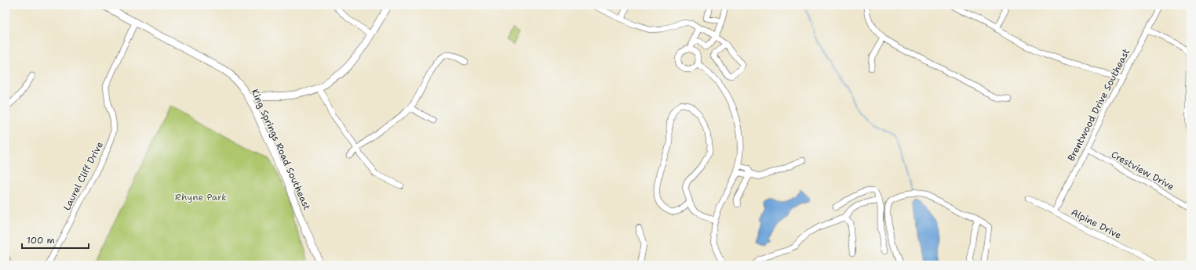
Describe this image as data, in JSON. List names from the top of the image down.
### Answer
{
  "streets": {
    "street": [
      "Brentwood Drive Southeast",
      "King Springs Road Southeast",
      "Crestview Drive",
      "Laurel Cliff Drive",
      "Alpine Drive"
    ]
  },
  "crossings": [
    ["Brentwood Drive Southeast", "Crestview Drive"],
    ["Brentwood Drive Southeast", "Alpine Drive"],
    ["King Springs Road Southeast", "Laurel Cliff Drive"]
  ],
  "parks": ["Rhyne Park"],
  "scale_bar": "100 m"
}
